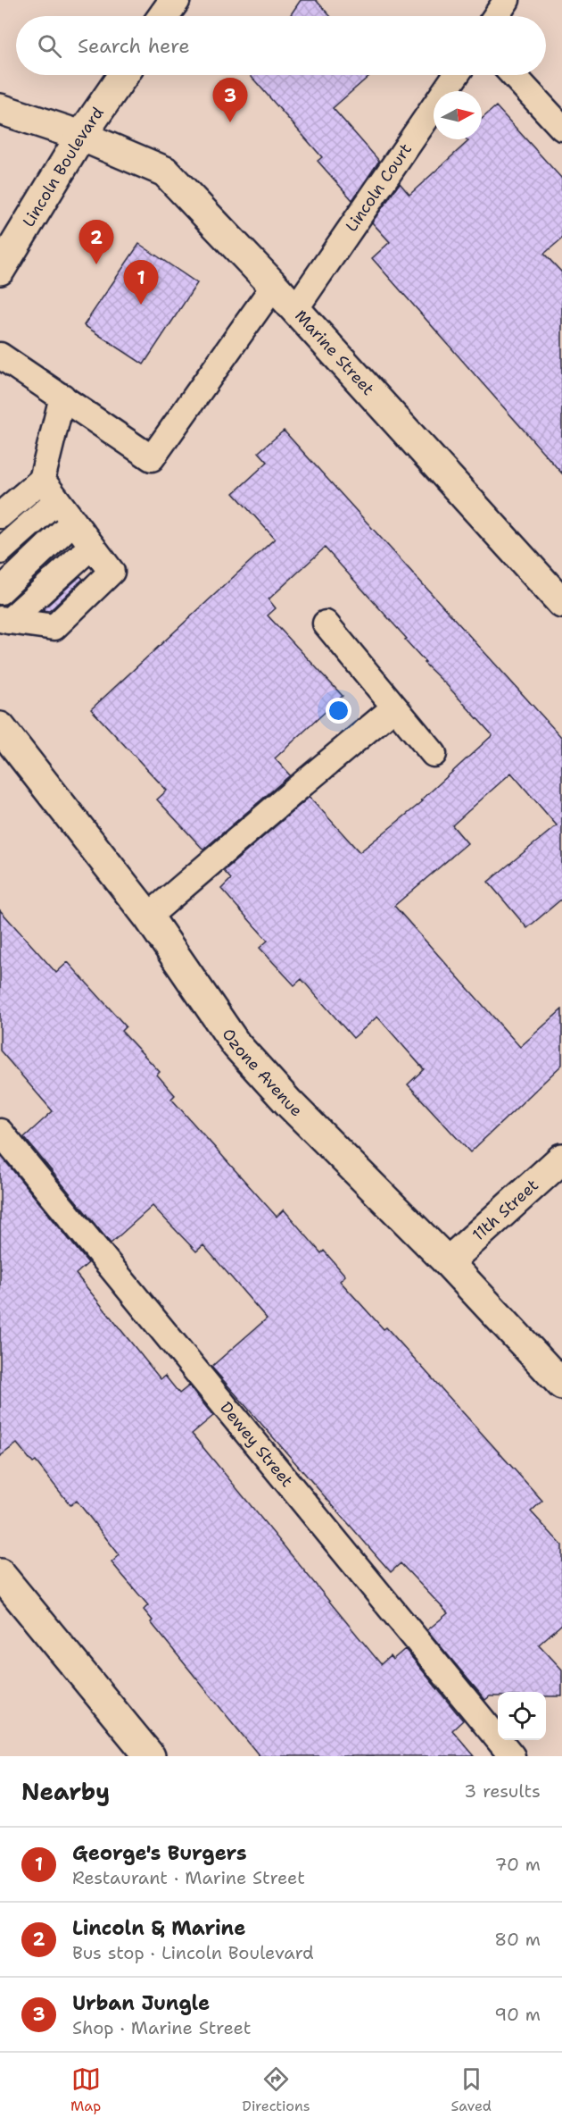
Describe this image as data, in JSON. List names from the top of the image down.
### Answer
{
  "streets": {
    "main road": [
      "Lincoln Boulevard",
      "Marine Street",
      "Ozone Avenue",
      "11th Street"
    ],
    "lane": ["Lincoln Court", "Dewey Street"]
  },
  "crossings": [
    ["Lincoln Boulevard", "Marine Street"],
    ["Lincoln Court", "Marine Street"],
    ["Ozone Avenue", "11th Street"]
  ],
  "north": "right",
  "page": {
    "search": "Search here",
    "pins": ["3", "2", "1"],
    "heading": ["Nearby", "3 results"],
    "list": [
      {
        "mark": "1",
        "name": "George's Burgers",
        "note": "Restaurant · Marine Street",
        "value": "70 m"
      },
      {
        "mark": "2",
        "name": "Lincoln & Marine",
        "note": "Bus stop · Lincoln Boulevard",
        "value": "80 m"
      },
      {
        "mark": "3",
        "name": "Urban Jungle",
        "note": "Shop · Marine Street",
        "value": "90 m"
      }
    ],
    "nav": ["Map", "Directions", "Saved"]
  }
}
